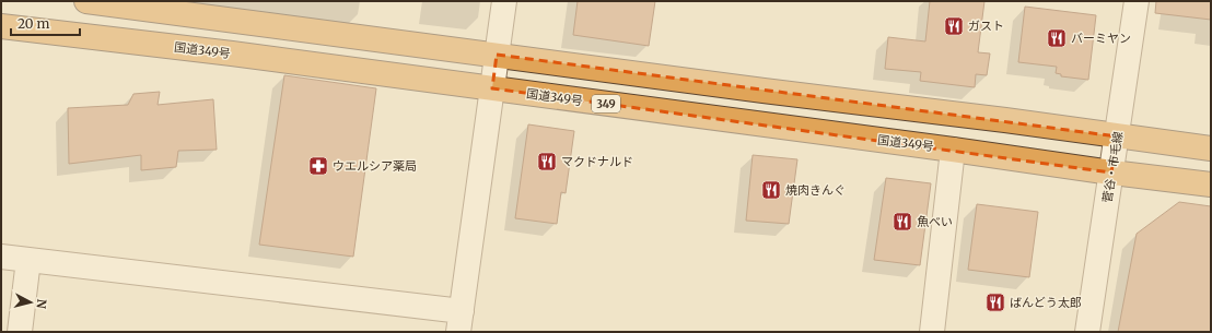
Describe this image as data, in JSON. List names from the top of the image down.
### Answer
{
  "streets": {
    "highway": ["国道349号", "349"],
    "street": ["菅谷・市毛線"]
  },
  "crossings": [
    ["国道349号", "菅谷・市毛線"]
  ],
  "places": {
    "restaurant": [
      "ガスト",
      "バーミヤン",
      "マクドナルド",
      "焼肉きんぐ",
      "魚べい",
      "ばんどう太郎"
    ],
    "pharmacy": ["ウエルシア薬局"]
  },
  "scale_bar": "20 m",
  "north": "right"
}
